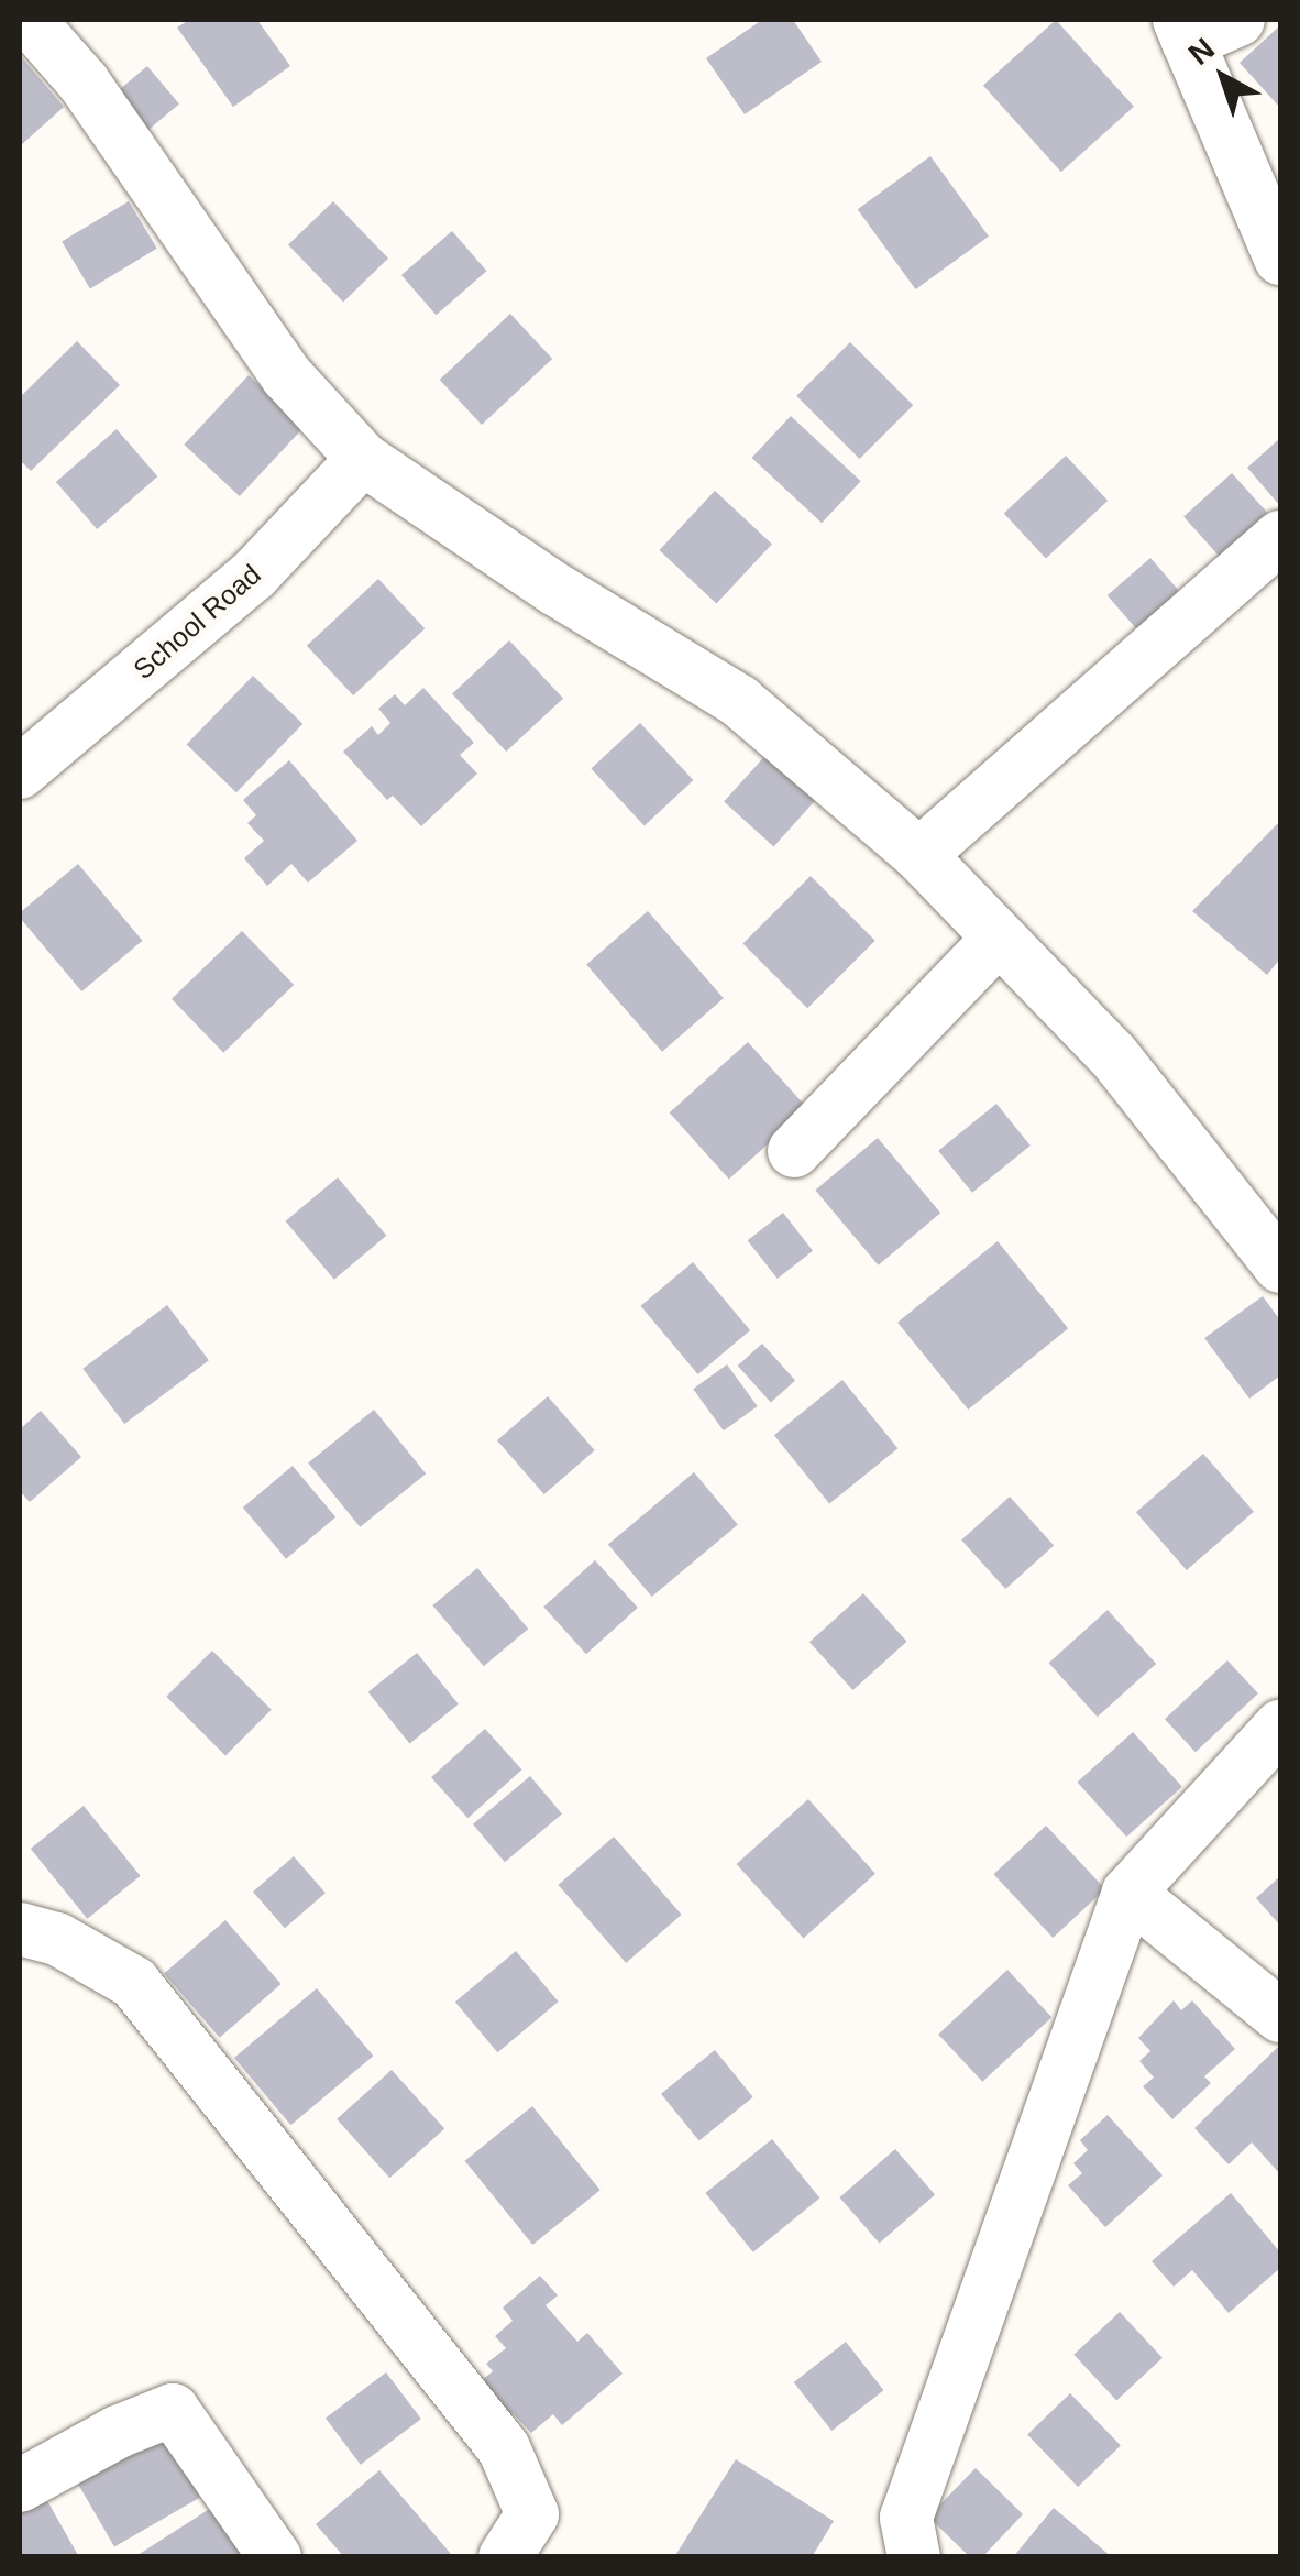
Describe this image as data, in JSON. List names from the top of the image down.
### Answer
{
  "streets": {
    "street": ["School Road"]
  },
  "north": "top left"
}
